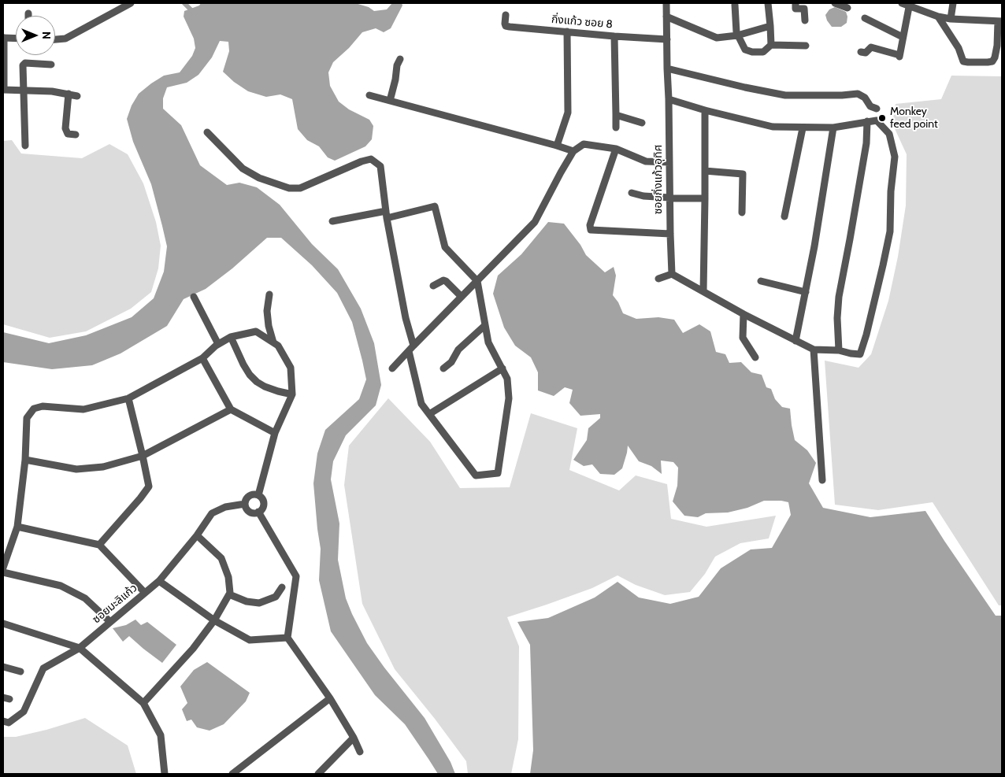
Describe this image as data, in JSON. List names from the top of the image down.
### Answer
{
  "streets": {
    "street": ["กิ่งแก้ว ซอย 8", "ซอยกิ่งแก้วอุทิศ", "ซอยมะลิแก้ว"]
  },
  "crossings": [
    ["กิ่งแก้ว ซอย 8", "ซอยกิ่งแก้วอุทิศ"]
  ],
  "places": ["Monkey feed point"],
  "north": "right"
}
